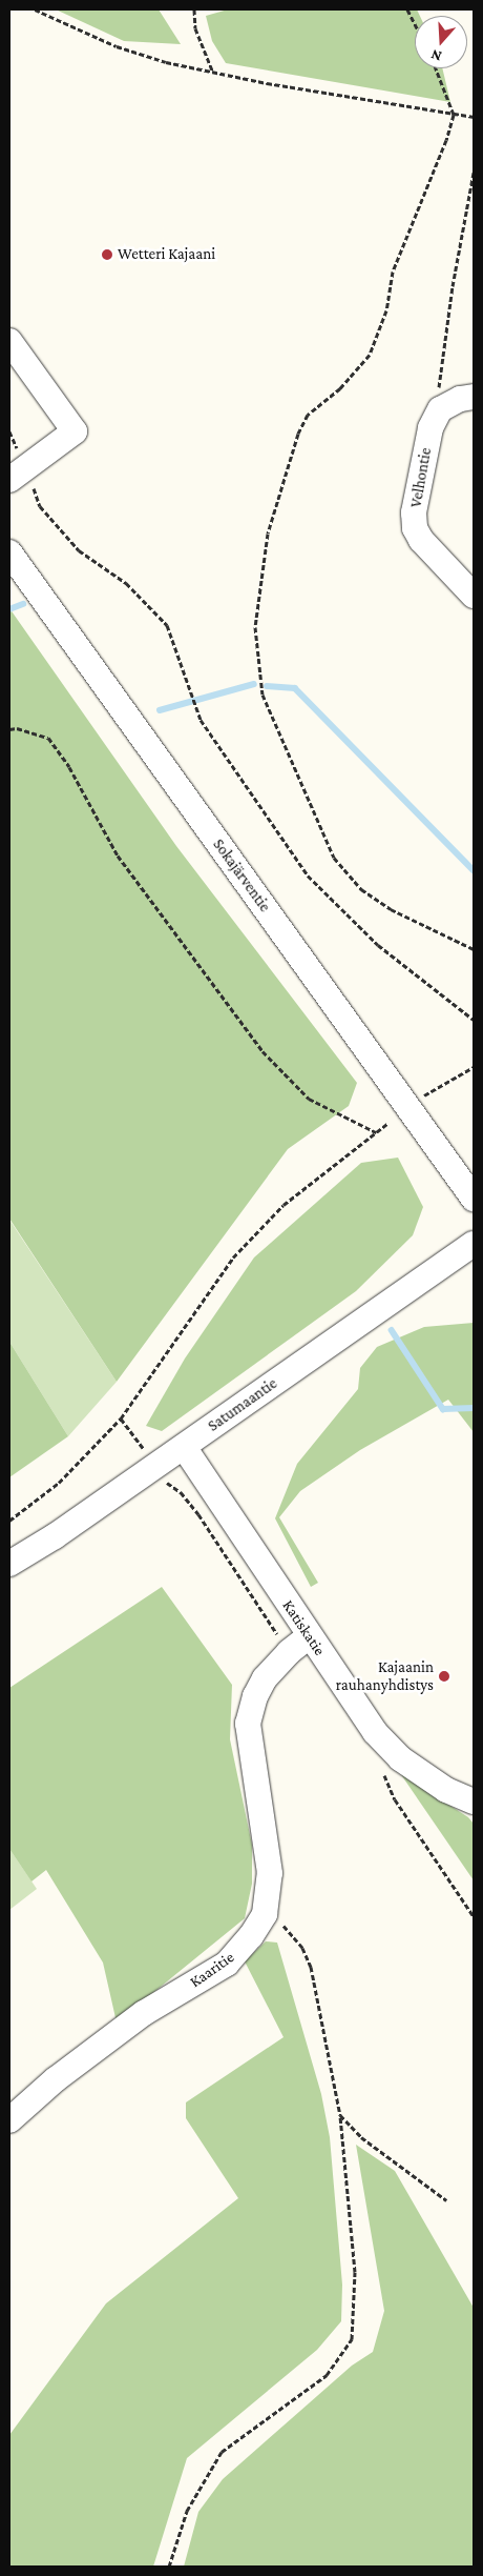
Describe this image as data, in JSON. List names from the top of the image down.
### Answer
{
  "streets": {
    "street": [
      "Velhontie",
      "Sokajärventie",
      "Satumaantie",
      "Katiskatie",
      "Kaaritie"
    ]
  },
  "crossings": [
    ["Satumaantie", "Katiskatie"],
    ["Katiskatie", "Kaaritie"]
  ],
  "places": ["Wetteri Kajaani", "Kajaanin rauhanyhdistys"],
  "north": "bottom"
}
